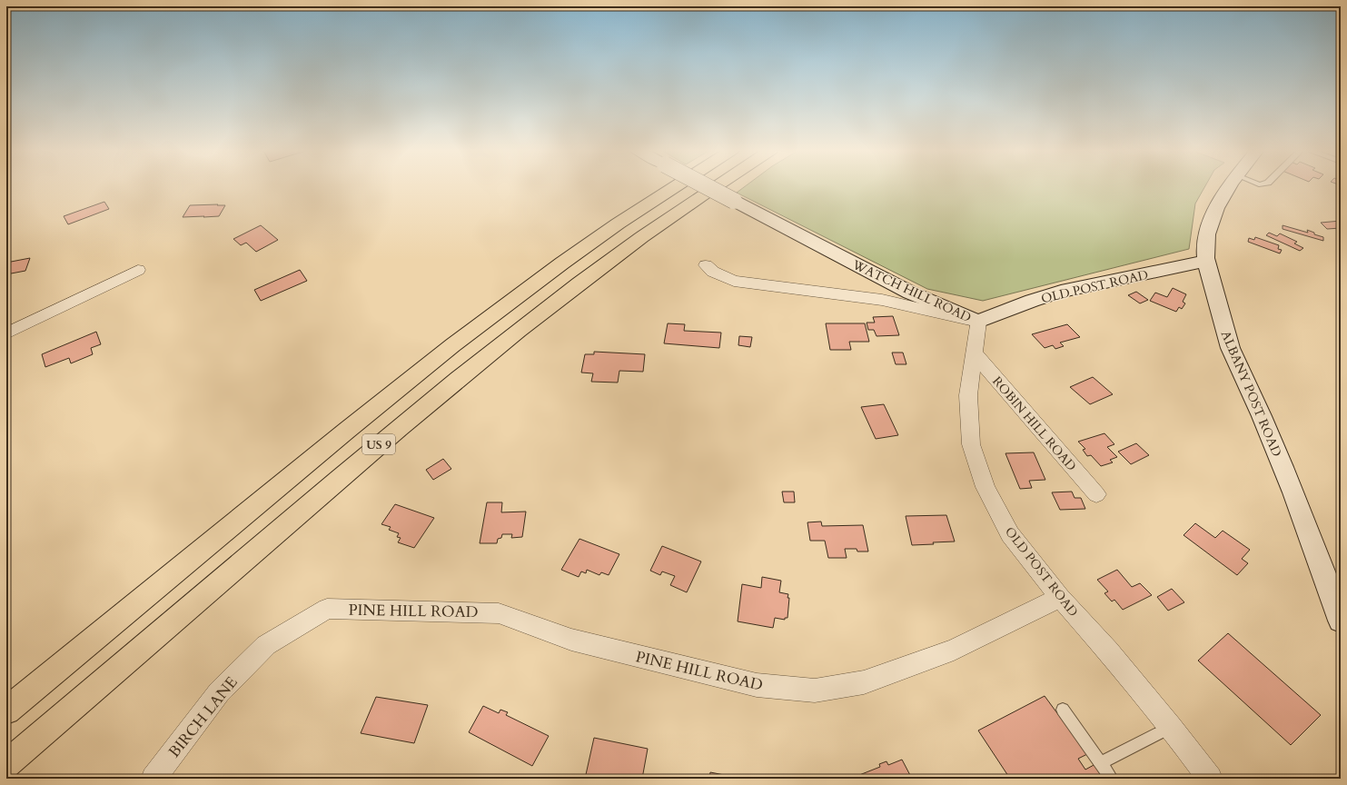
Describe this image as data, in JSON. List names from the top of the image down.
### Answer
{
  "streets": {
    "highway": ["US 9"],
    "street": [
      "OLD POST ROAD",
      "WATCH HILL ROAD",
      "ALBANY POST ROAD",
      "ROBIN HILL ROAD",
      "PINE HILL ROAD",
      "BIRCH LANE"
    ]
  },
  "crossings": [
    ["OLD POST ROAD", "WATCH HILL ROAD"],
    ["OLD POST ROAD", "ALBANY POST ROAD"],
    ["OLD POST ROAD", "ROBIN HILL ROAD"],
    ["OLD POST ROAD", "PINE HILL ROAD"],
    ["PINE HILL ROAD", "BIRCH LANE"]
  ]
}
